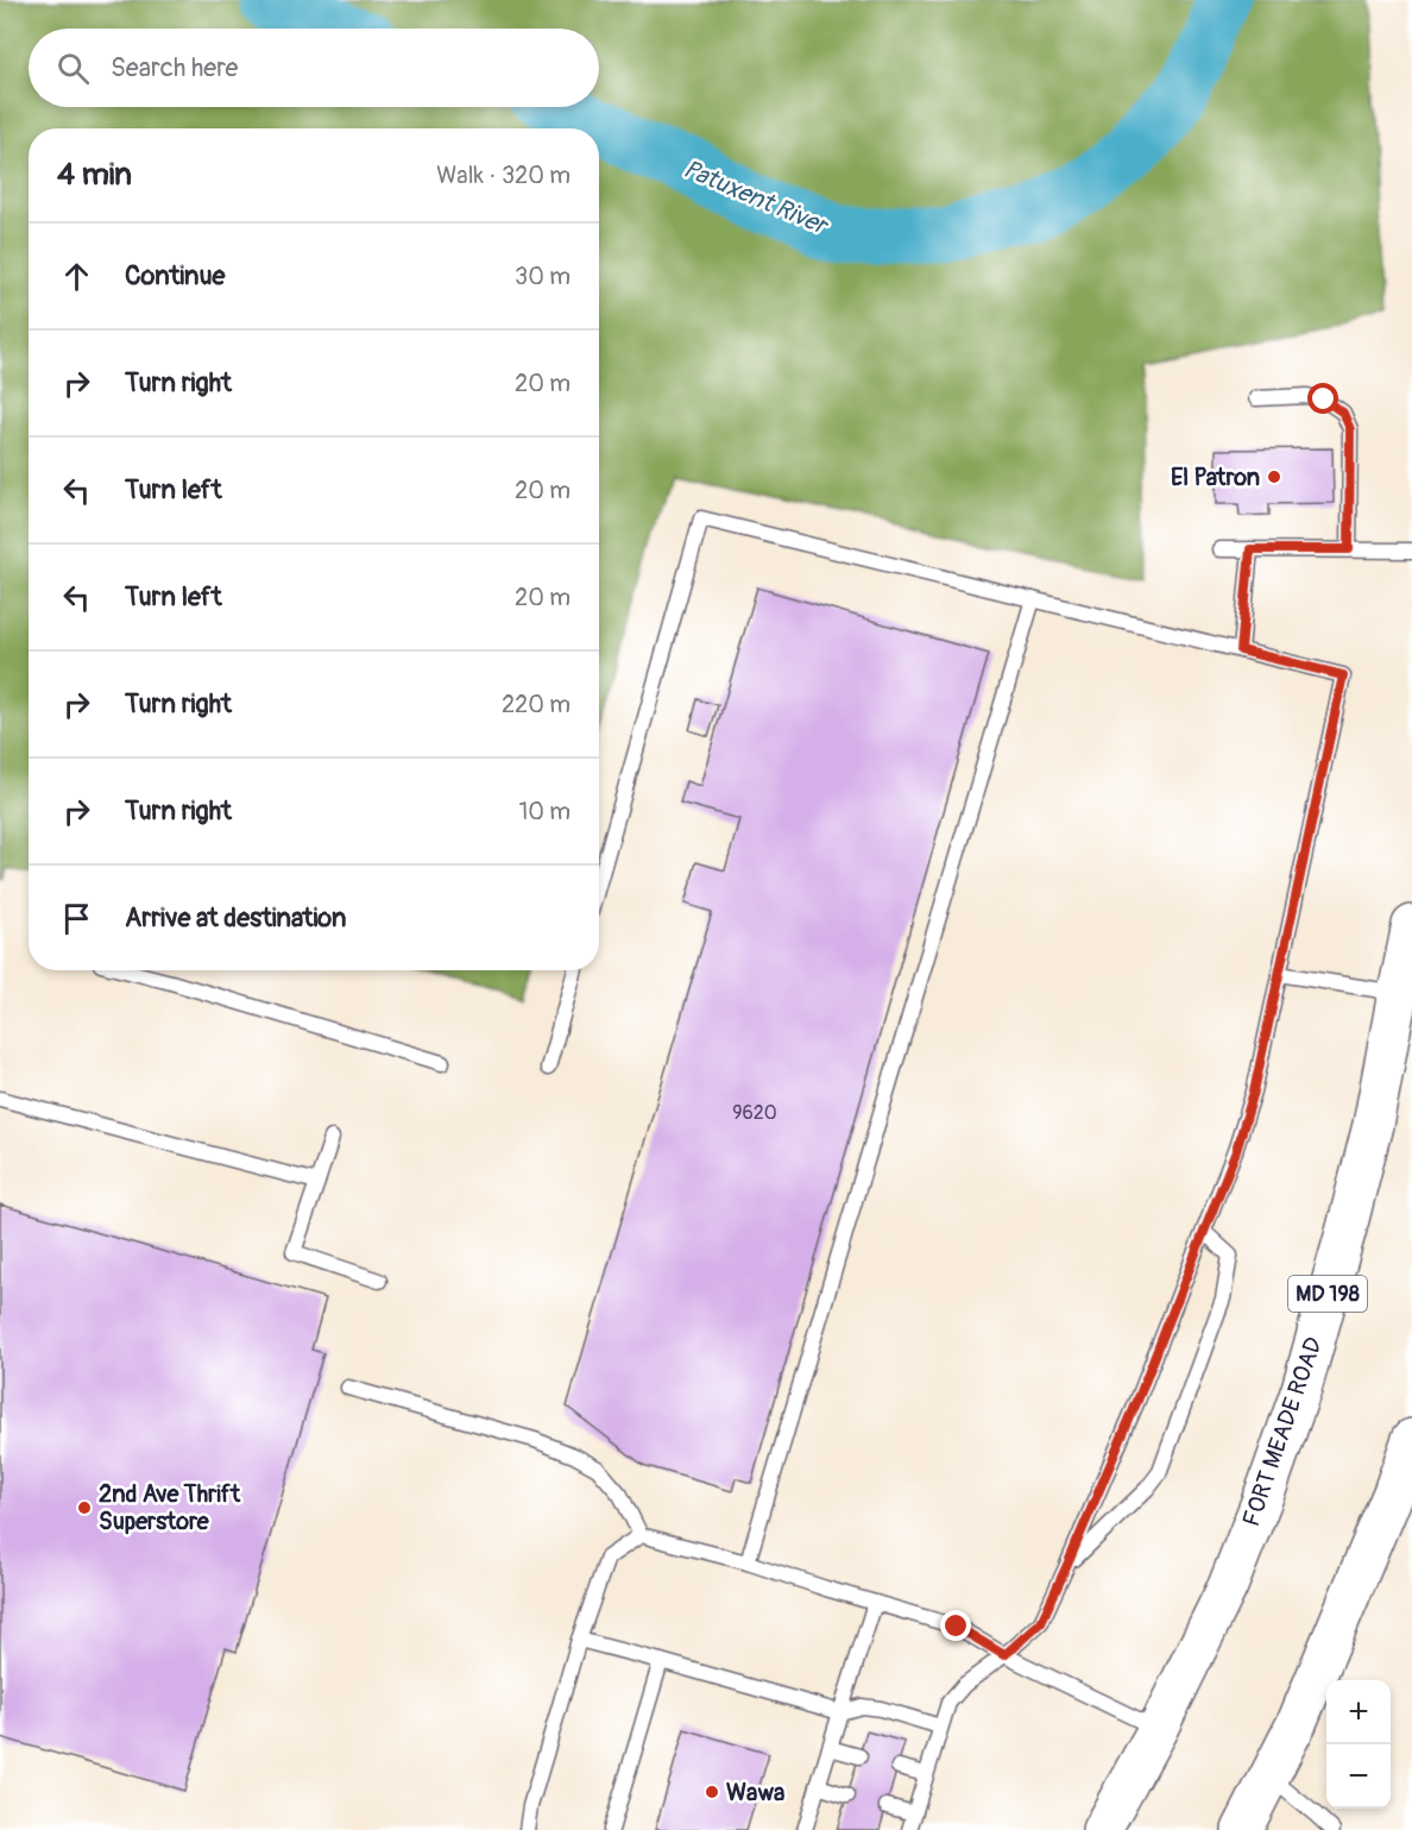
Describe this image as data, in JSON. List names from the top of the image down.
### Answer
{
  "streets": {
    "main road": ["MD 198", "FORT MEADE ROAD"]
  },
  "water": ["Patuxent River"],
  "places": ["El Patron", "2nd Ave Thrift Superstore", "Wawa"],
  "house_numbers": ["9620"],
  "page": {
    "search": "Search here",
    "heading": ["4 min", "Walk · 320 m"],
    "list": [
      ["Continue", "30 m"],
      ["Turn right", "20 m"],
      ["Turn left", "20 m"],
      ["Turn left", "20 m"],
      ["Turn right", "220 m"],
      ["Turn right", "10 m"],
      "Arrive at destination"
    ],
    "map_buttons": ["+", "−"]
  }
}
